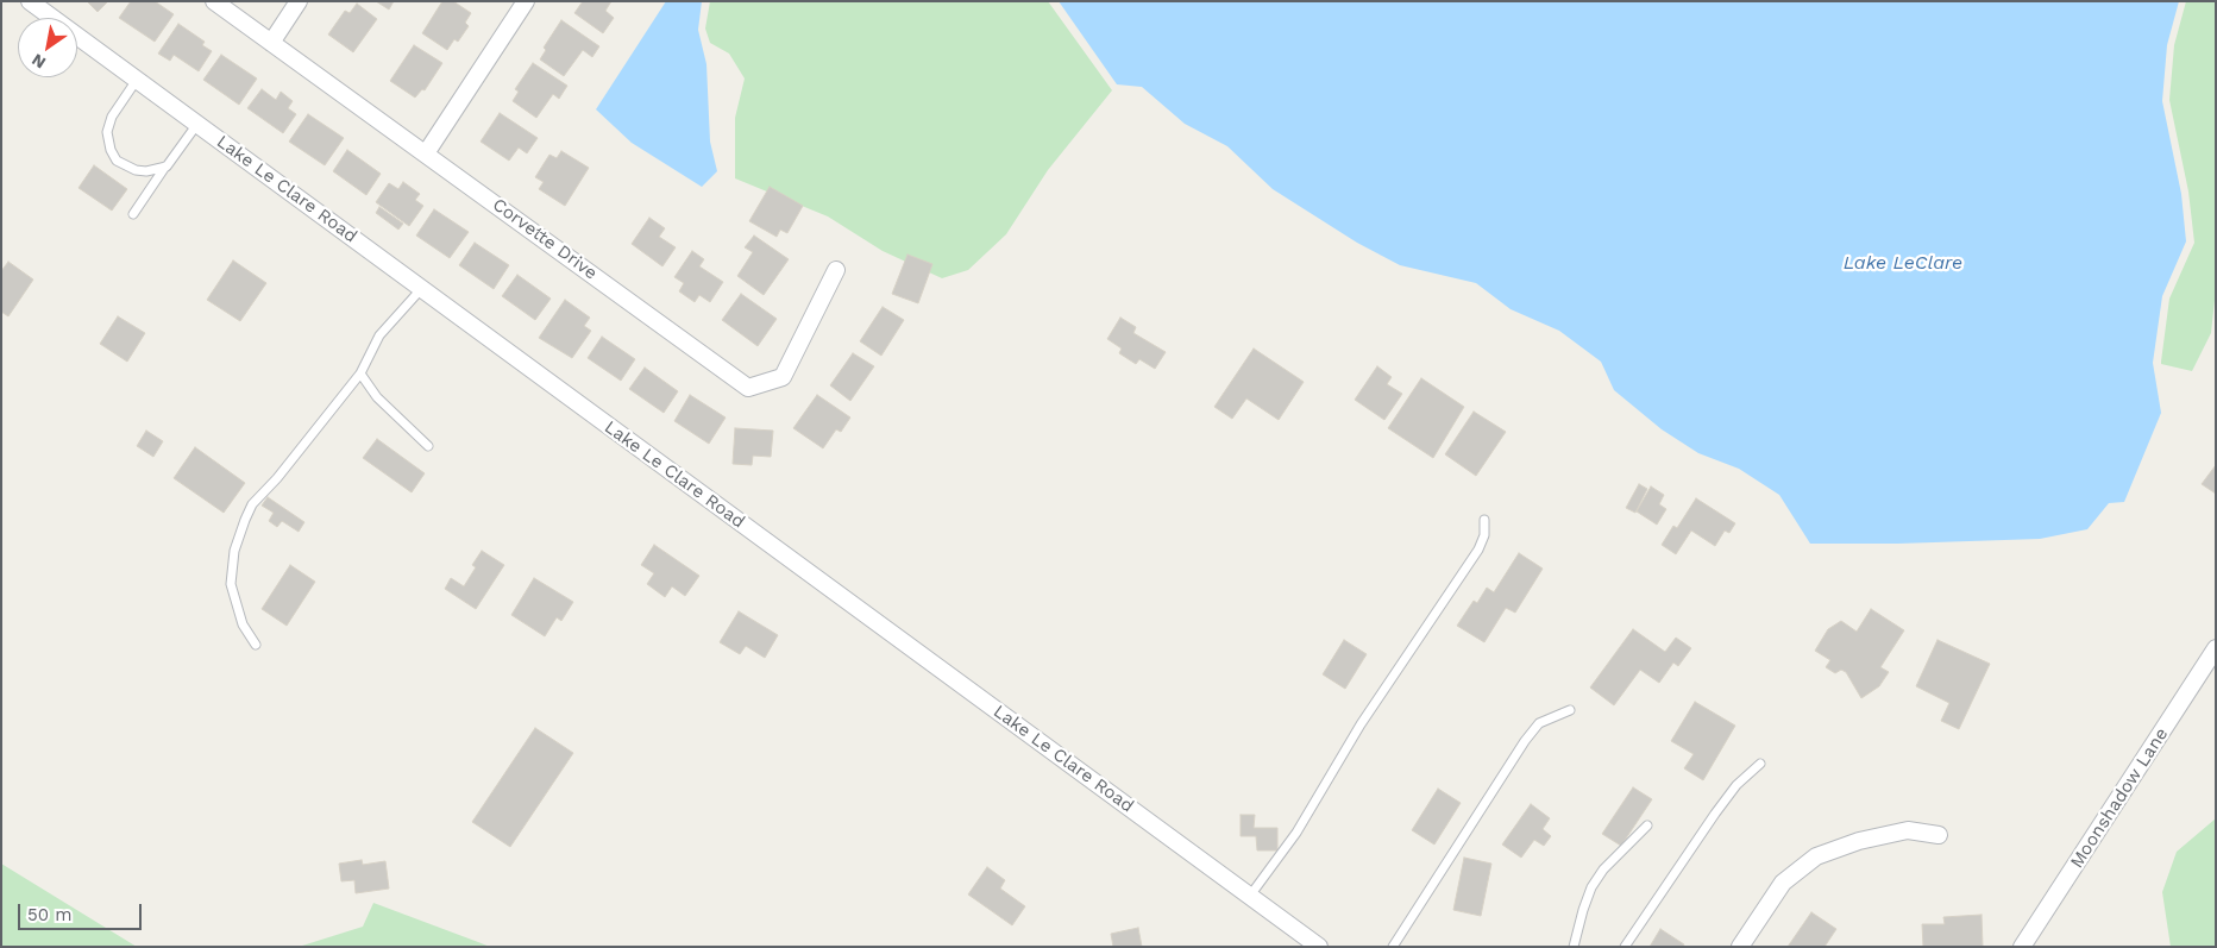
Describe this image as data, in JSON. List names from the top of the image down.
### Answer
{
  "streets": {
    "street": ["Lake Le Clare Road", "Corvette Drive", "Moonshadow Lane"]
  },
  "water": ["Lake LeClare"],
  "scale_bar": "50 m",
  "north": "bottom left"
}
